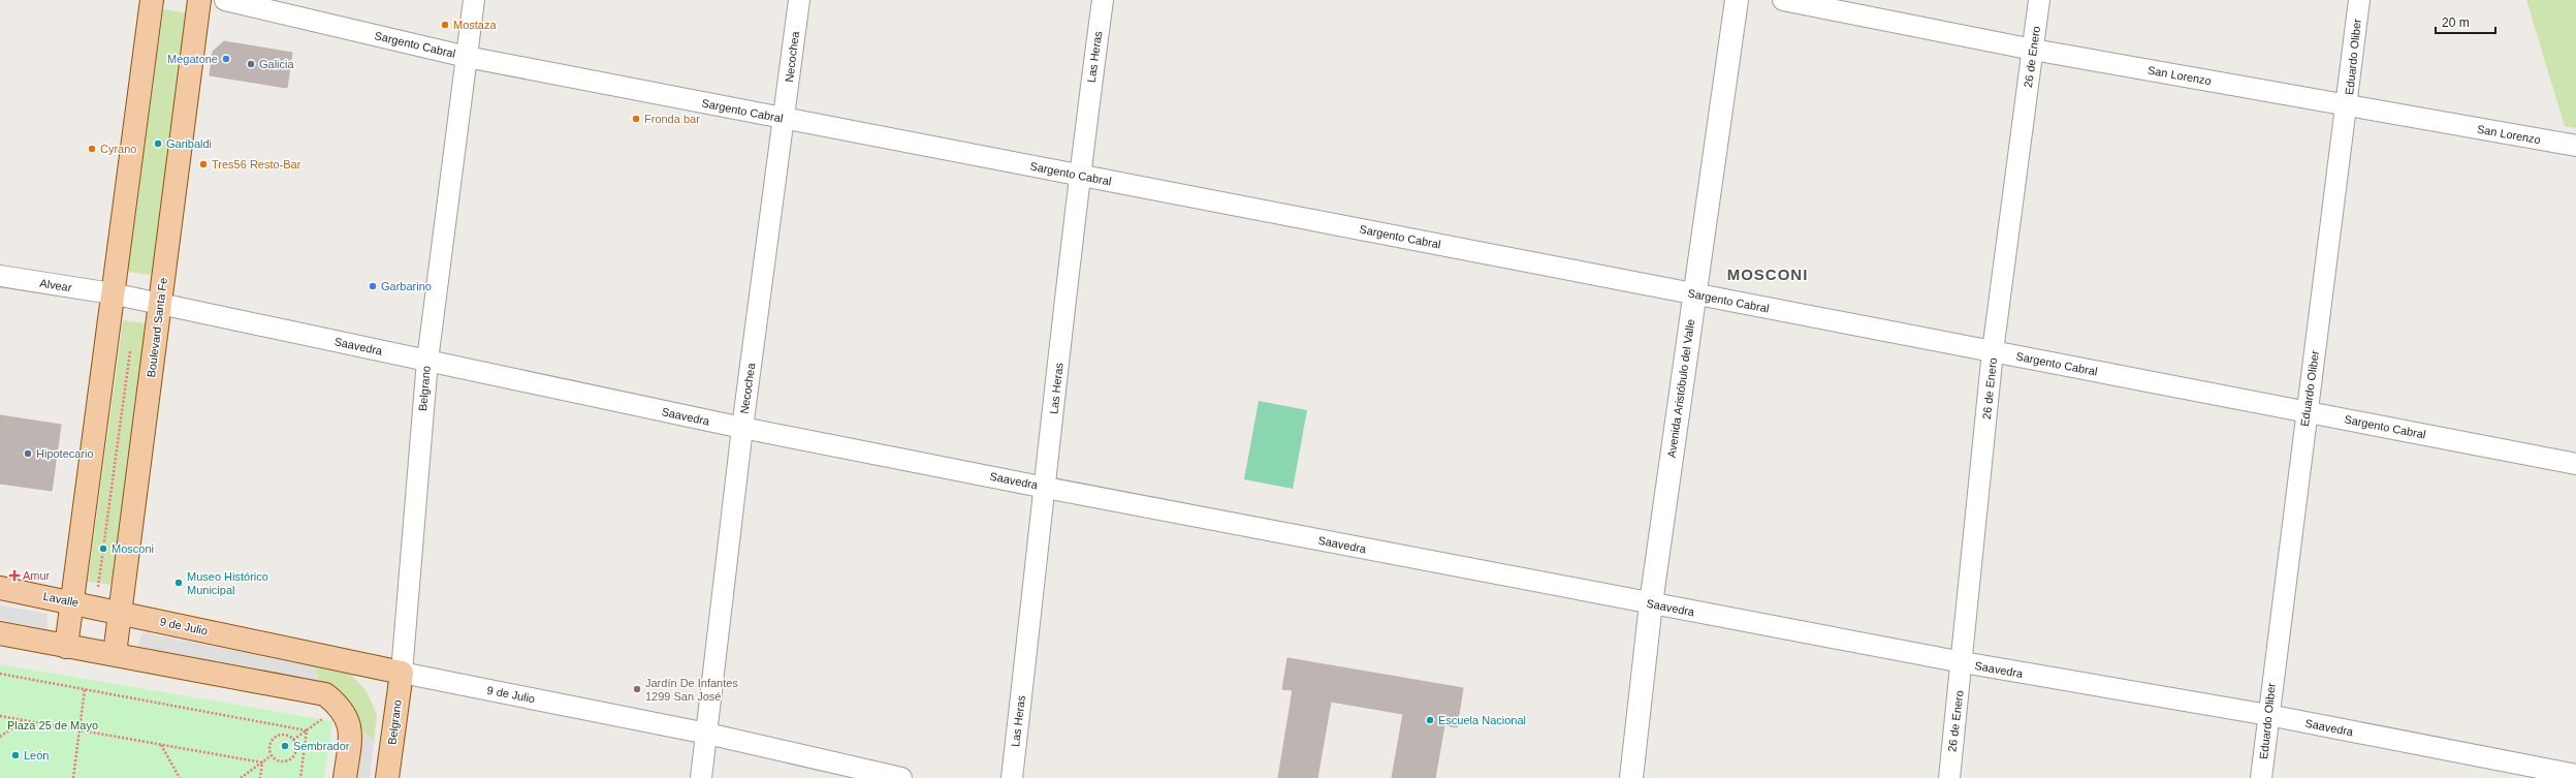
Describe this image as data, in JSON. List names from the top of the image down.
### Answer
{
  "streets": {
    "main road": [
      "Boulevard Santa Fe",
      "Belgrano",
      "Lavalle",
      "9 de Julio"
    ],
    "street": [
      "Sargento Cabral",
      "Necochea",
      "Las Heras",
      "26 de Enero",
      "Eduardo Oliber",
      "San Lorenzo",
      "Alvear",
      "Saavedra",
      "Avenida Aristóbulo del Valle"
    ]
  },
  "crossings": [
    ["Sargento Cabral", "Necochea"],
    ["Sargento Cabral", "Las Heras"],
    ["Sargento Cabral", "26 de Enero"],
    ["Sargento Cabral", "Eduardo Oliber"],
    ["Sargento Cabral", "Belgrano"],
    ["Sargento Cabral", "Avenida Aristóbulo del Valle"],
    ["Necochea", "Saavedra"],
    ["Necochea", "9 de Julio"],
    ["Las Heras", "Saavedra"],
    ["26 de Enero", "San Lorenzo"],
    ["26 de Enero", "Saavedra"],
    ["Eduardo Oliber", "San Lorenzo"],
    ["Eduardo Oliber", "Saavedra"],
    ["Alvear", "Saavedra"],
    ["Boulevard Santa Fe", "Saavedra"],
    ["Boulevard Santa Fe", "Lavalle"],
    ["Boulevard Santa Fe", "9 de Julio"],
    ["Saavedra", "Belgrano"],
    ["Saavedra", "Avenida Aristóbulo del Valle"],
    ["Belgrano", "9 de Julio"],
    ["Lavalle", "9 de Julio"]
  ],
  "districts": ["MOSCONI"],
  "parks": ["Plaza 25 de Mayo"],
  "places": {
    "other": [
      "Mostaza",
      "Megatone",
      "Galicia",
      "Fronda bar",
      "Garibaldi",
      "Cyrano",
      "Tres56 Resto-Bar",
      "Garbarino",
      "Hipotecario",
      "Mosconi",
      "Museo Histórico Municipal",
      "Jardín De Infantes 1299 San José",
      "Escuela Nacional",
      "Sembrador",
      "León"
    ],
    "health": ["Amur"]
  },
  "scale_bar": "20 m"
}
